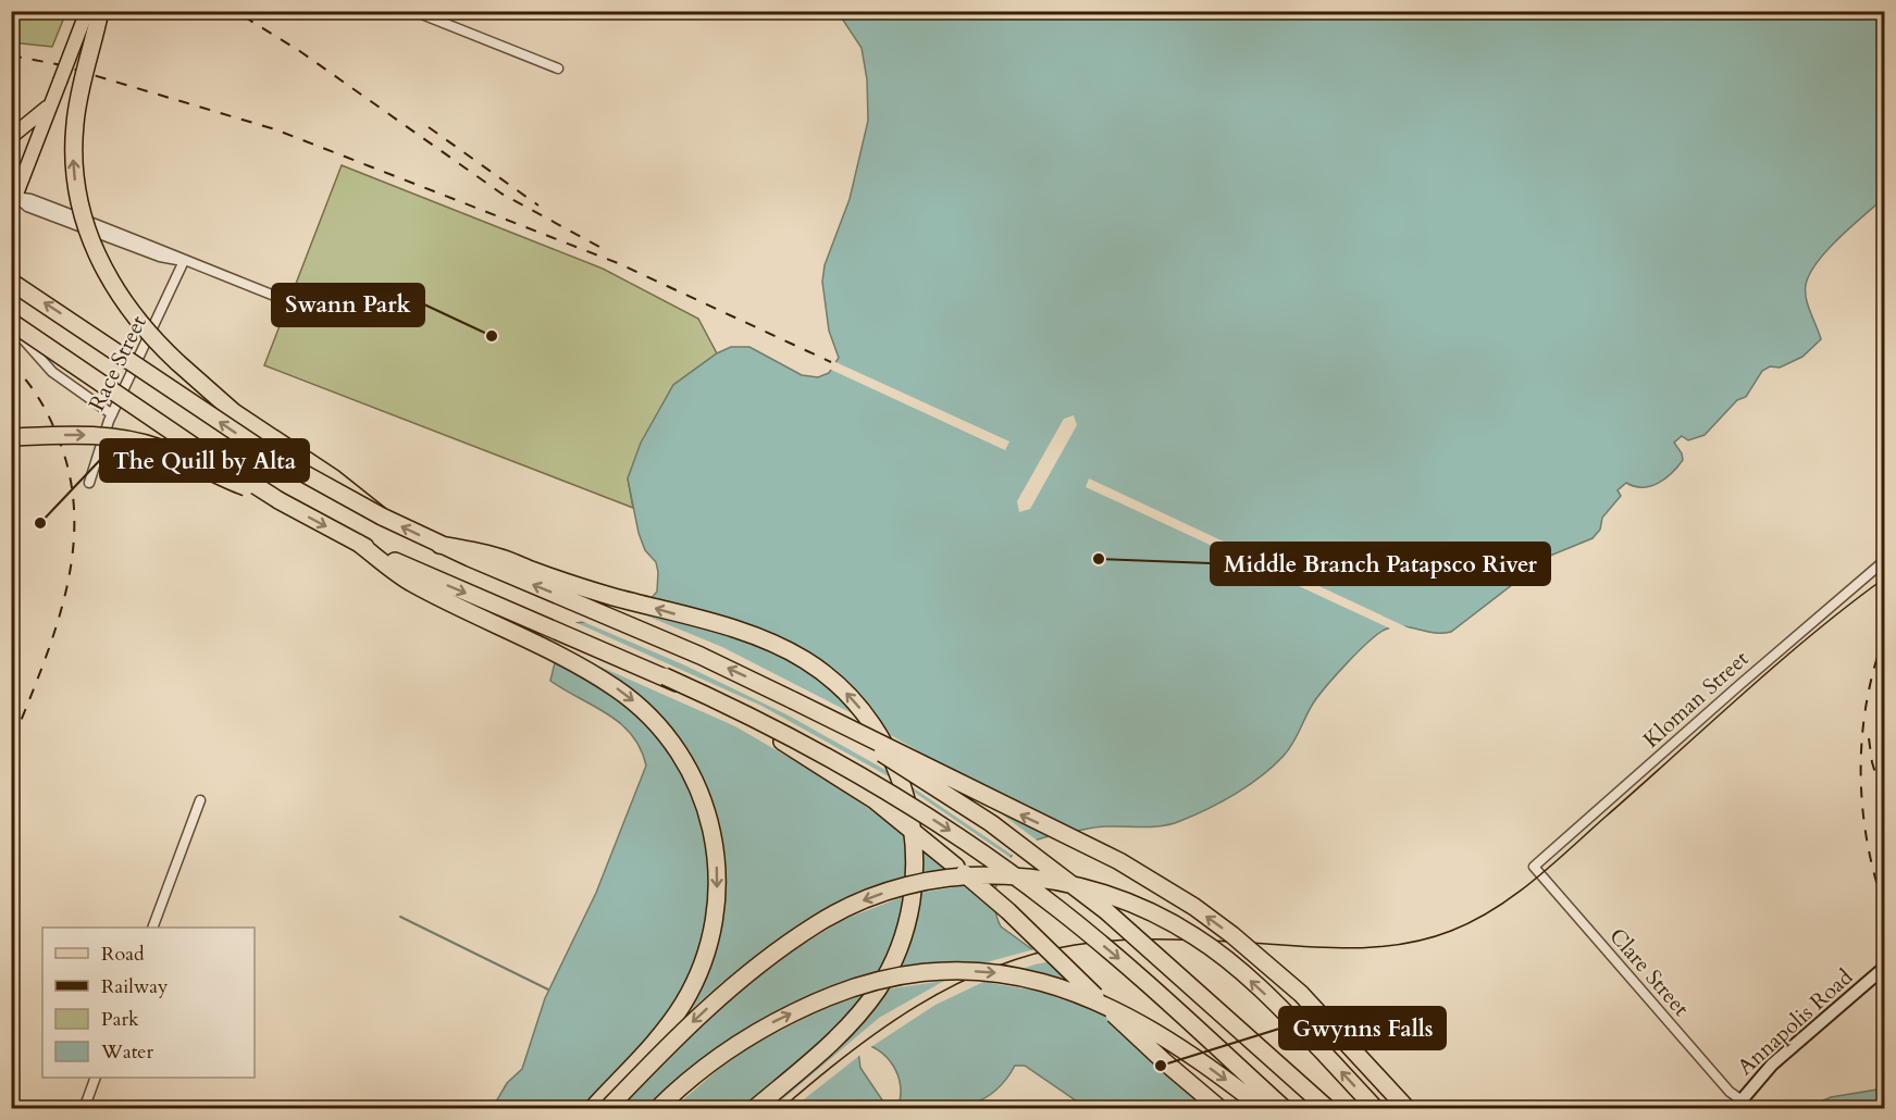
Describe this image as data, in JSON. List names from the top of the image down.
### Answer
{
  "streets": {
    "main road": ["Annapolis Road"],
    "street": ["Race Street", "Kloman Street", "Clare Street"]
  },
  "crossings": [
    ["Kloman Street", "Clare Street"],
    ["Clare Street", "Annapolis Road"]
  ],
  "places": [
    "Swann Park",
    "The Quill by Alta",
    "Middle Branch Patapsco River",
    "Gwynns Falls"
  ],
  "legend": [
    "Road",
    "Railway",
    "Park",
    "Water"
  ]
}
